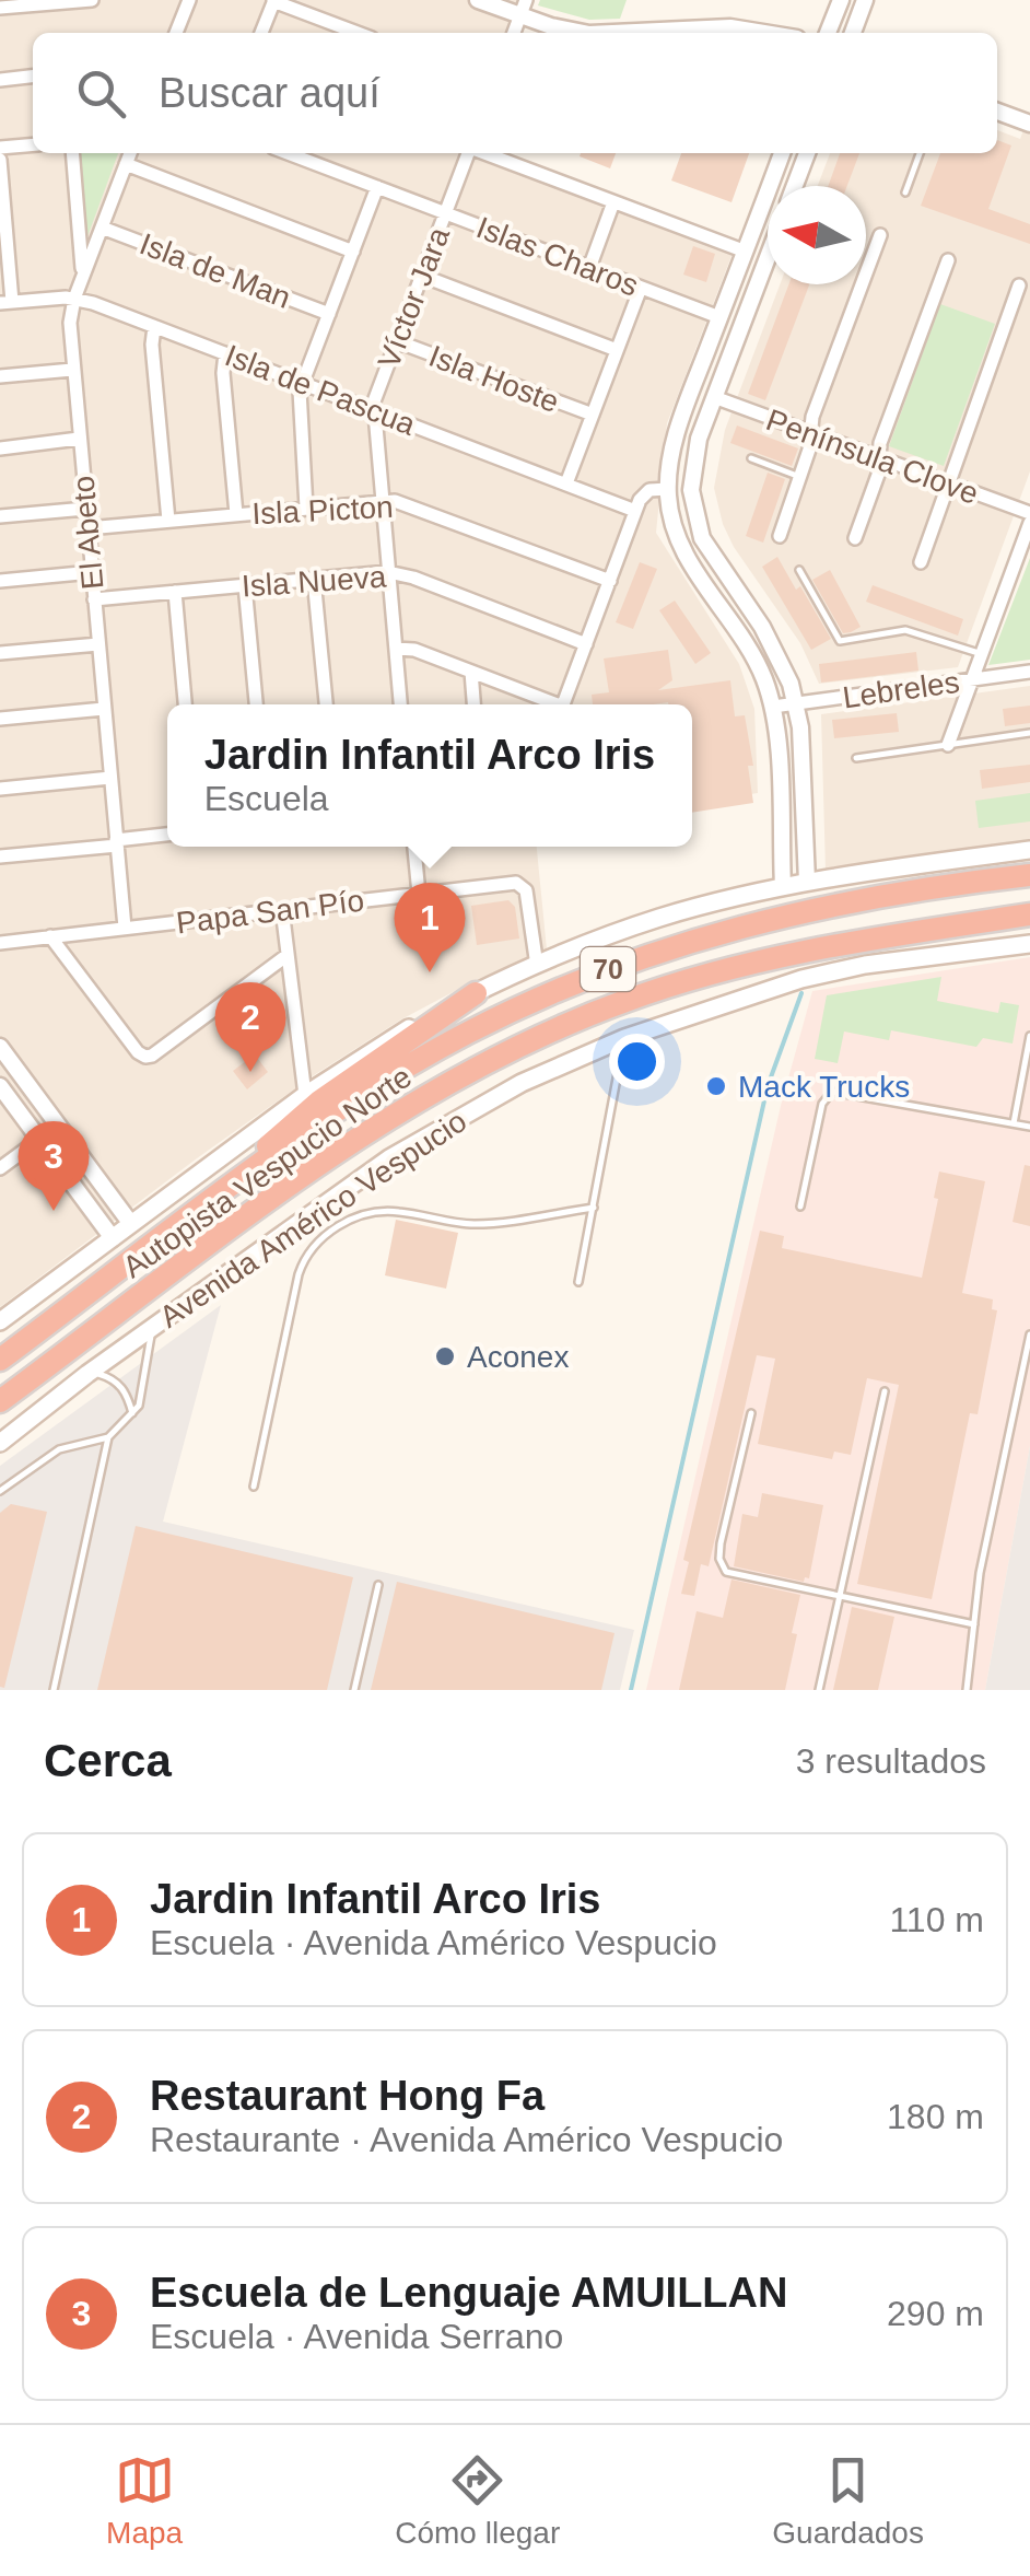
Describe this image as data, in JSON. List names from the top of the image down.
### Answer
{
  "streets": {
    "highway": ["70", "Autopista Vespucio Norte"],
    "main road": ["Avenida Américo Vespucio"],
    "street": [
      "Islas Charos",
      "Isla de Man",
      "Víctor Jara",
      "Isla Hoste",
      "Isla de Pascua",
      "Península Clove",
      "Isla Picton",
      "El Abeto",
      "Isla Nueva",
      "Lebreles",
      "Papa San Pío"
    ]
  },
  "crossings": [
    ["Islas Charos", "Víctor Jara"],
    ["Isla de Man", "El Abeto"],
    ["Víctor Jara", "Isla Hoste"],
    ["Víctor Jara", "Isla de Pascua"],
    ["Víctor Jara", "Isla Picton"],
    ["Víctor Jara", "Isla Nueva"],
    ["Isla de Pascua", "El Abeto"],
    ["Isla Picton", "El Abeto"],
    ["El Abeto", "Isla Nueva"],
    ["El Abeto", "Papa San Pío"]
  ],
  "places": ["Mack Trucks", "Aconex"],
  "north": "left",
  "page": {
    "search": "Buscar aquí",
    "popup": ["Jardin Infantil Arco Iris", "Escuela"],
    "pins": ["1", "2", "3"],
    "heading": ["Cerca", "3 resultados"],
    "list": [
      {
        "mark": "1",
        "name": "Jardin Infantil Arco Iris",
        "note": "Escuela · Avenida Américo Vespucio",
        "value": "110 m"
      },
      {
        "mark": "2",
        "name": "Restaurant Hong Fa",
        "note": "Restaurante · Avenida Américo Vespucio",
        "value": "180 m"
      },
      {
        "mark": "3",
        "name": "Escuela de Lenguaje AMUILLAN",
        "note": "Escuela · Avenida Serrano",
        "value": "290 m"
      }
    ],
    "nav": ["Mapa", "Cómo llegar", "Guardados"]
  }
}
